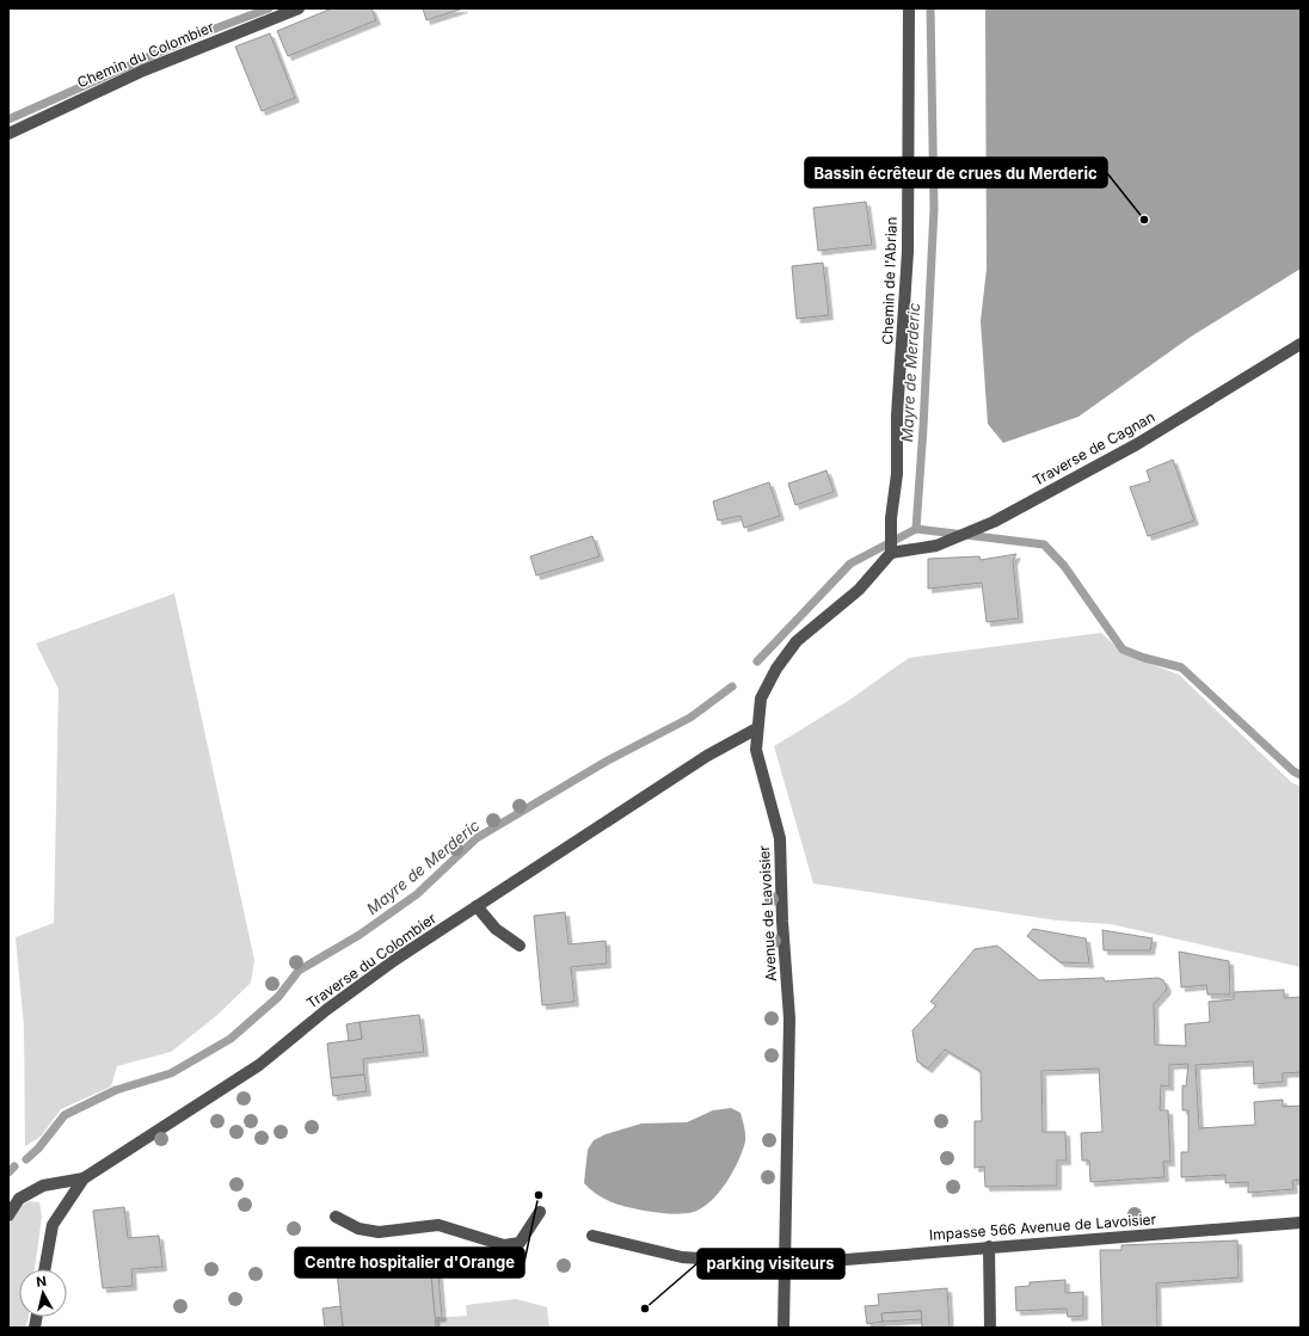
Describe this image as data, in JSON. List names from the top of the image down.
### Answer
{
  "streets": {
    "street": [
      "Chemin du Colombier",
      "Chemin de l'Abrian",
      "Traverse de Cagnan",
      "Avenue de Lavoisier",
      "Traverse du Colombier",
      "Impasse 566 Avenue de Lavoisier"
    ]
  },
  "crossings": [
    ["Chemin de l'Abrian", "Traverse de Cagnan"],
    ["Chemin de l'Abrian", "Avenue de Lavoisier"],
    ["Traverse de Cagnan", "Avenue de Lavoisier"],
    ["Avenue de Lavoisier", "Traverse du Colombier"],
    ["Avenue de Lavoisier", "Impasse 566 Avenue de Lavoisier"]
  ],
  "water": ["Mayre de Merderic"],
  "places": ["Bassin écrêteur de crues du Merderic", "Centre hospitalier d'Orange", "parking visiteurs"],
  "north": "top"
}
